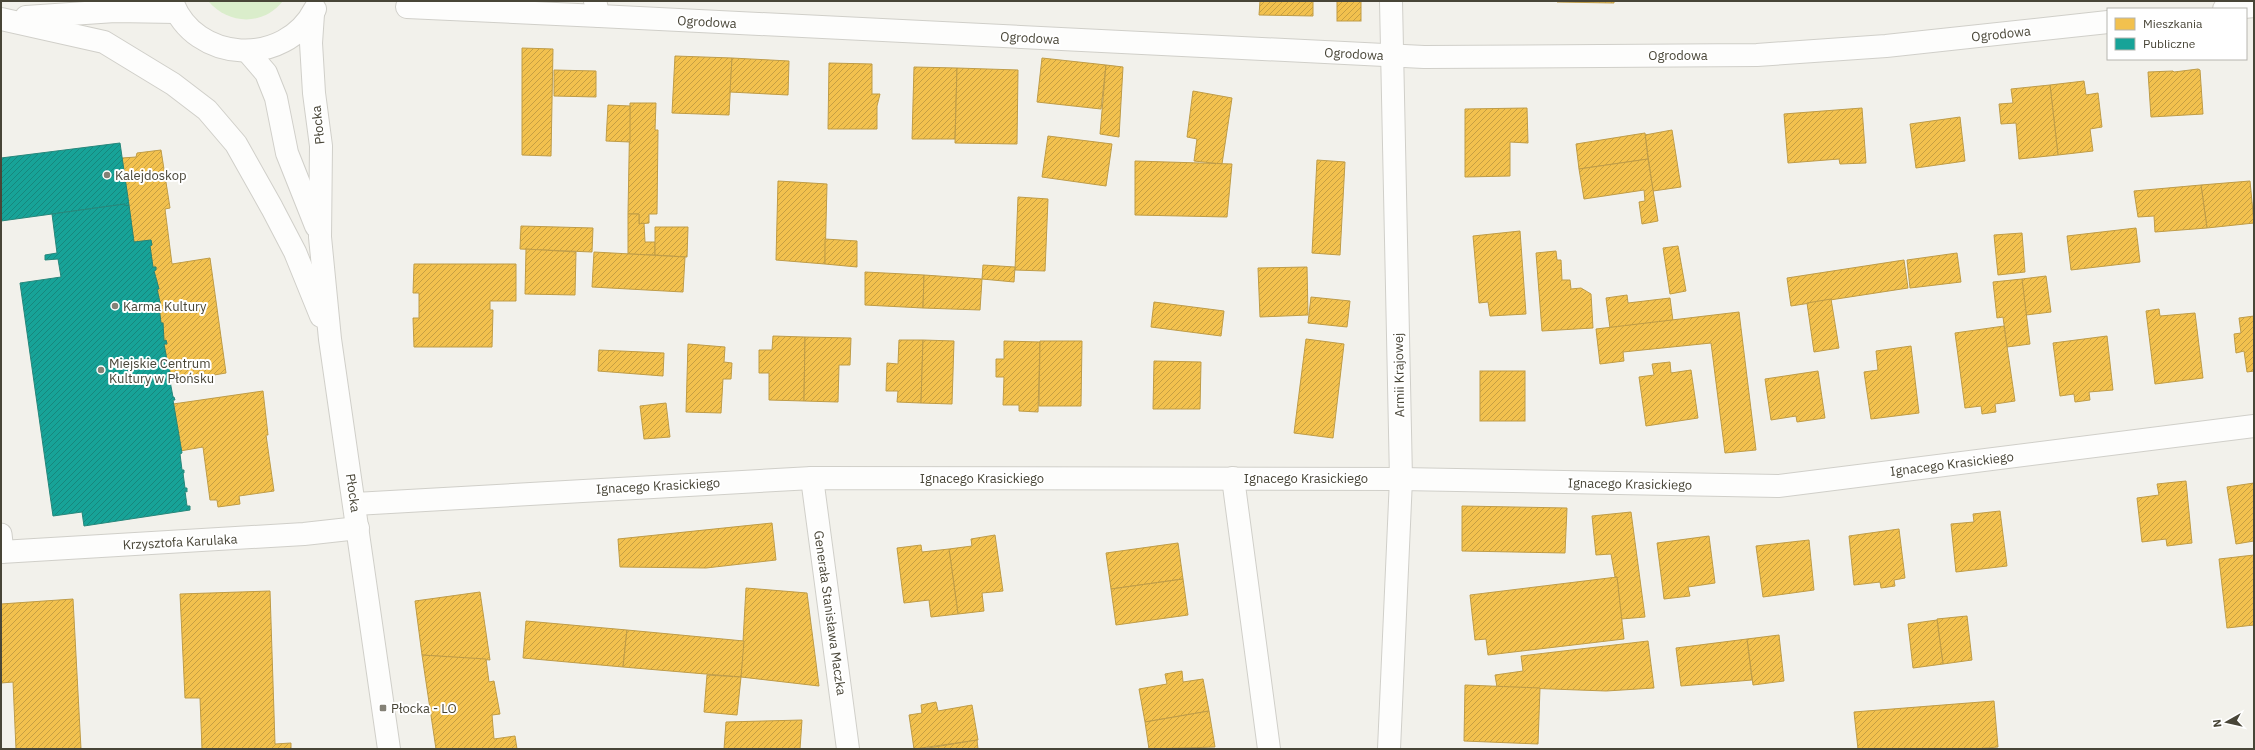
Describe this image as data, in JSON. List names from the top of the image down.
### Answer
{
  "streets": {
    "street": [
      "Ogrodowa",
      "Płocka",
      "Armii Krajowej",
      "Ignacego Krasickiego",
      "Krzysztofa Karulaka",
      "Generała Stanisława Maczka"
    ]
  },
  "crossings": [
    ["Ogrodowa", "Armii Krajowej"],
    ["Płocka", "Ignacego Krasickiego"],
    ["Płocka", "Krzysztofa Karulaka"],
    ["Armii Krajowej", "Ignacego Krasickiego"],
    ["Ignacego Krasickiego", "Generała Stanisława Maczka"]
  ],
  "places": {
    "other": ["Kalejdoskop", "Karma Kultury", "Miejskie Centrum Kultury w Płońsku"],
    "transit": ["Płocka - LO"]
  },
  "legend": ["Mieszkania", "Publiczne"],
  "north": "left"
}
